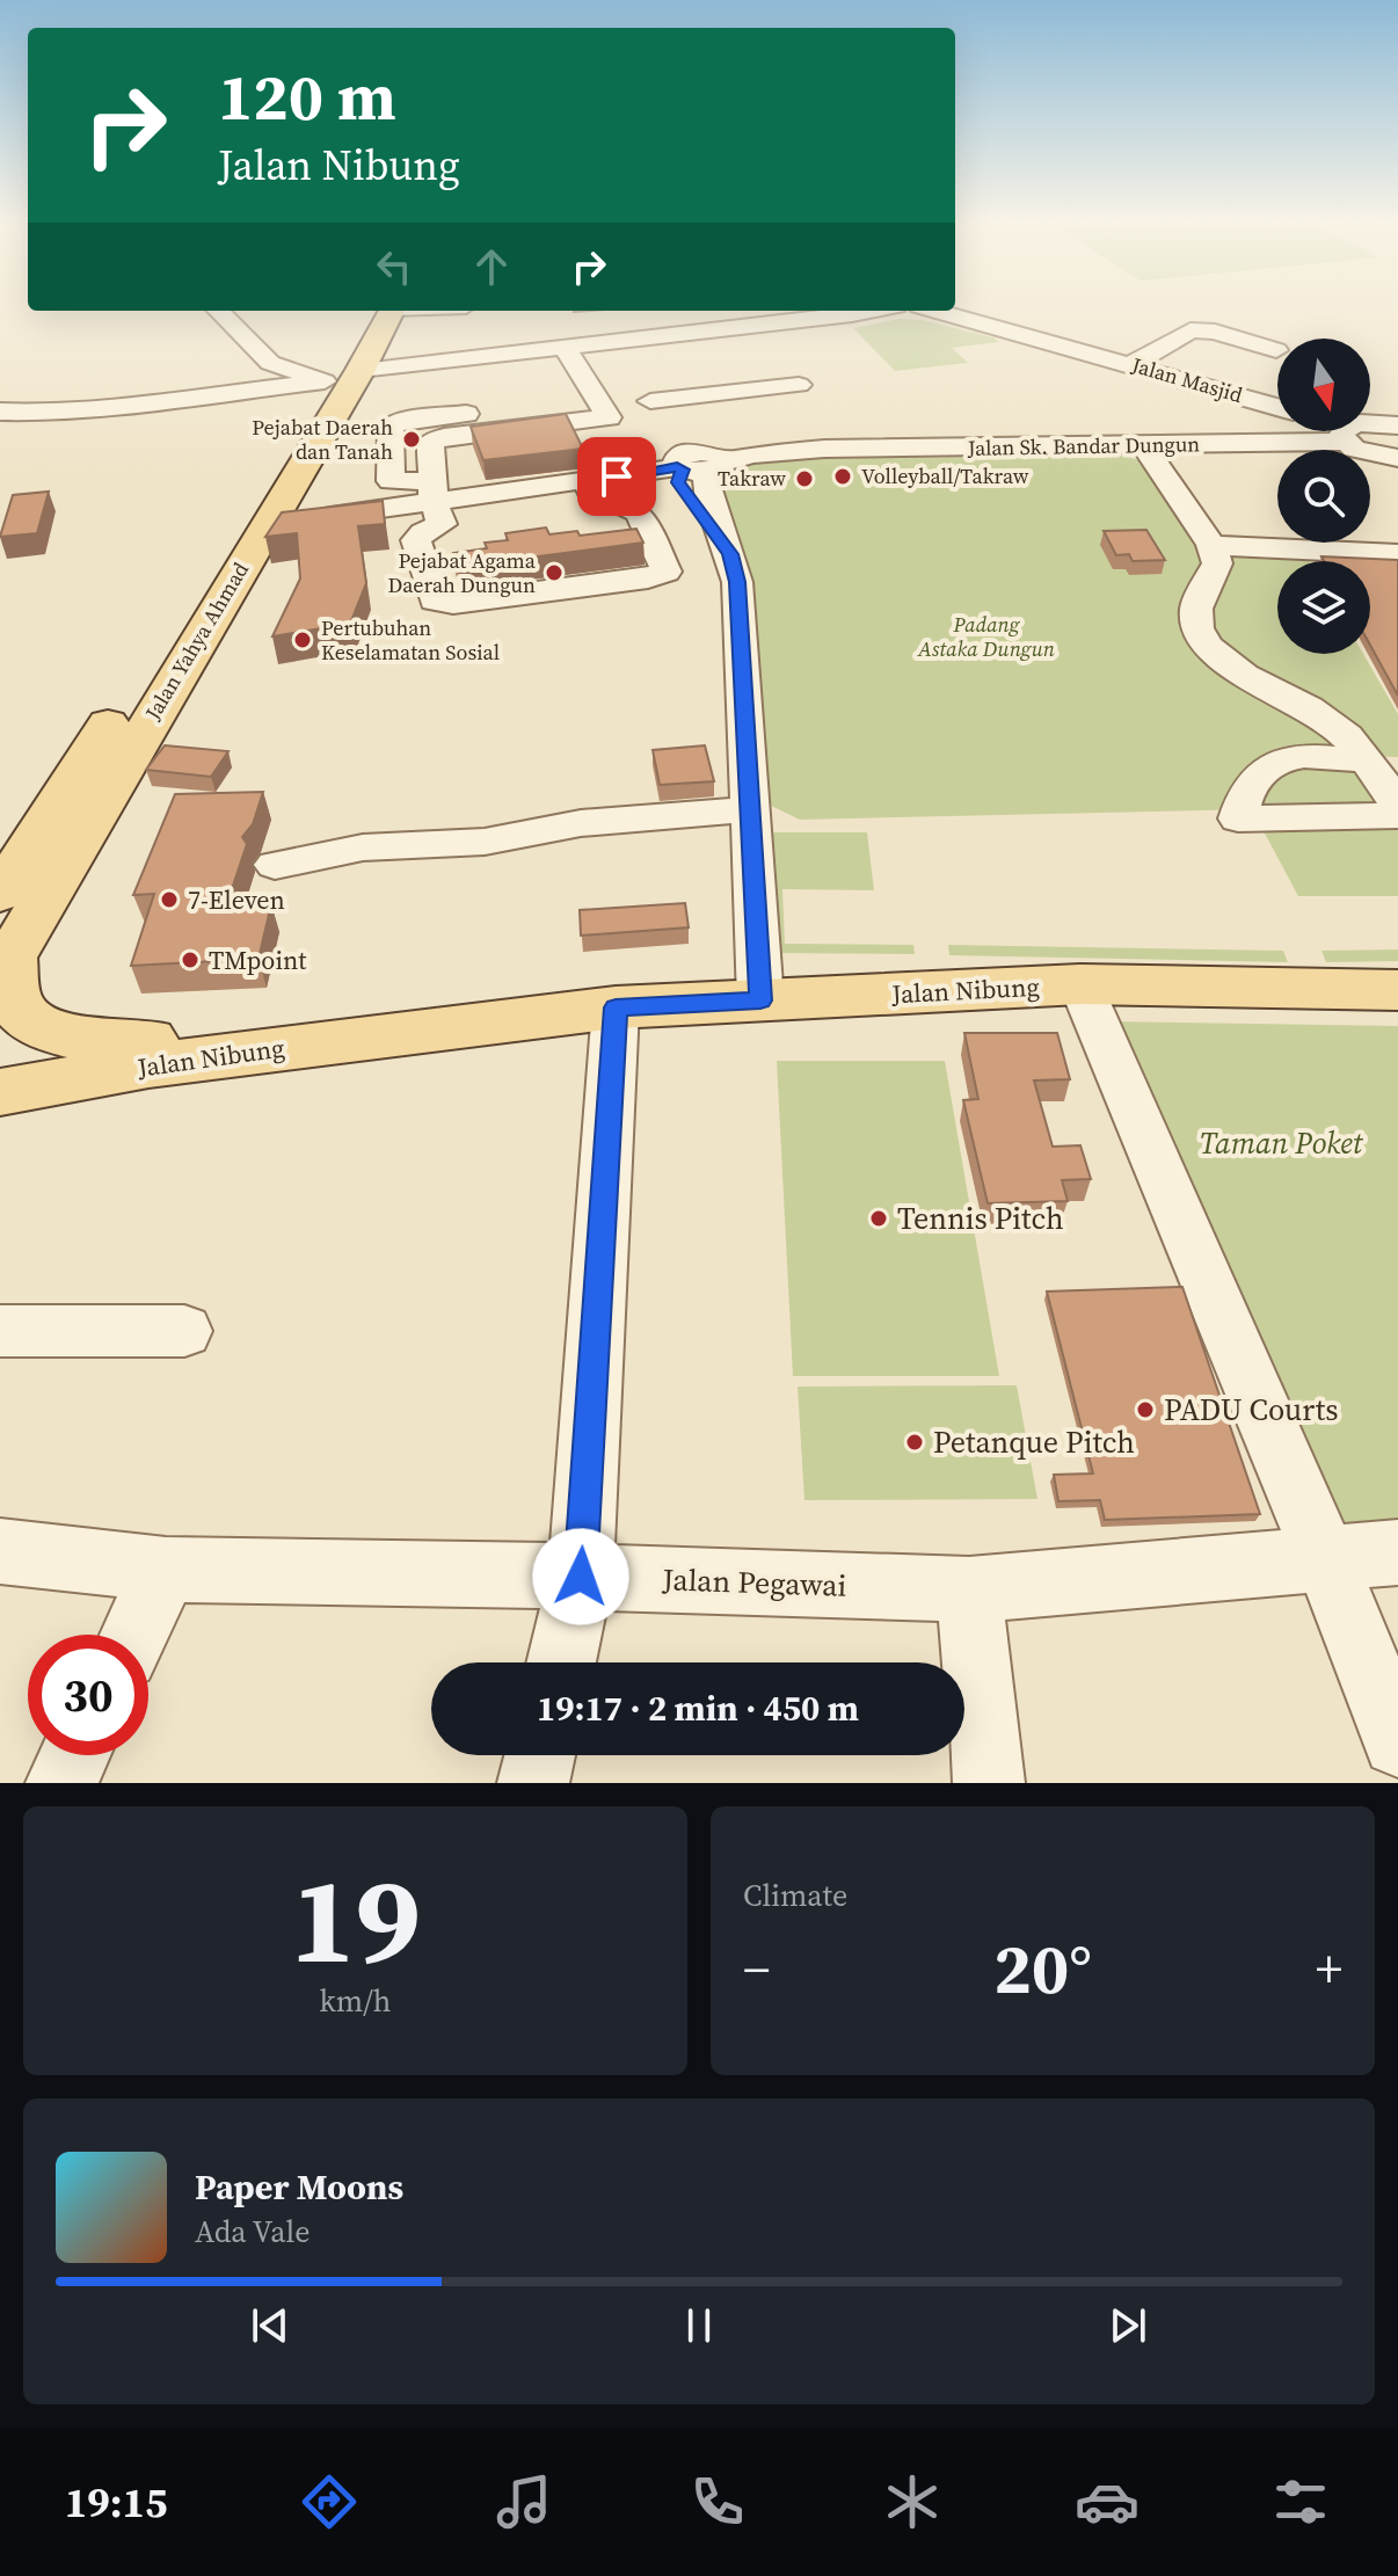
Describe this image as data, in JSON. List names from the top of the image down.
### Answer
{
  "streets": {
    "main road": ["Jalan Yahya Ahmad", "Jalan Nibung"],
    "street": ["Jalan Masjid", "Jalan Sk. Bandar Dungun", "Jalan Pegawai"]
  },
  "crossings": [
    ["Jalan Sk. Bandar Dungun", "Jalan Yahya Ahmad"]
  ],
  "parks": ["Padang Astaka Dungun", "Taman Poket"],
  "places": [
    "Pejabat Daerah dan Tanah",
    "Volleyball/Takraw",
    "Takraw",
    "Pejabat Agama Daerah Dungun",
    "Pertubuhan Keselamatan Sosial",
    "7-Eleven",
    "TMpoint",
    "Tennis Pitch",
    "PADU Courts",
    "Petanque Pitch"
  ],
  "north": "bottom",
  "page": {
    "turn": ["120 m", "Jalan Nibung"],
    "limit": "30",
    "trip": "19:17 · 2 min · 450 m",
    "tile": [
      ["19", "km/h"],
      "Climate"
    ],
    "heat": ["−", "20°", "+"],
    "song": ["Paper Moons", "Ada Vale"],
    "tabs": "19:15"
  }
}
